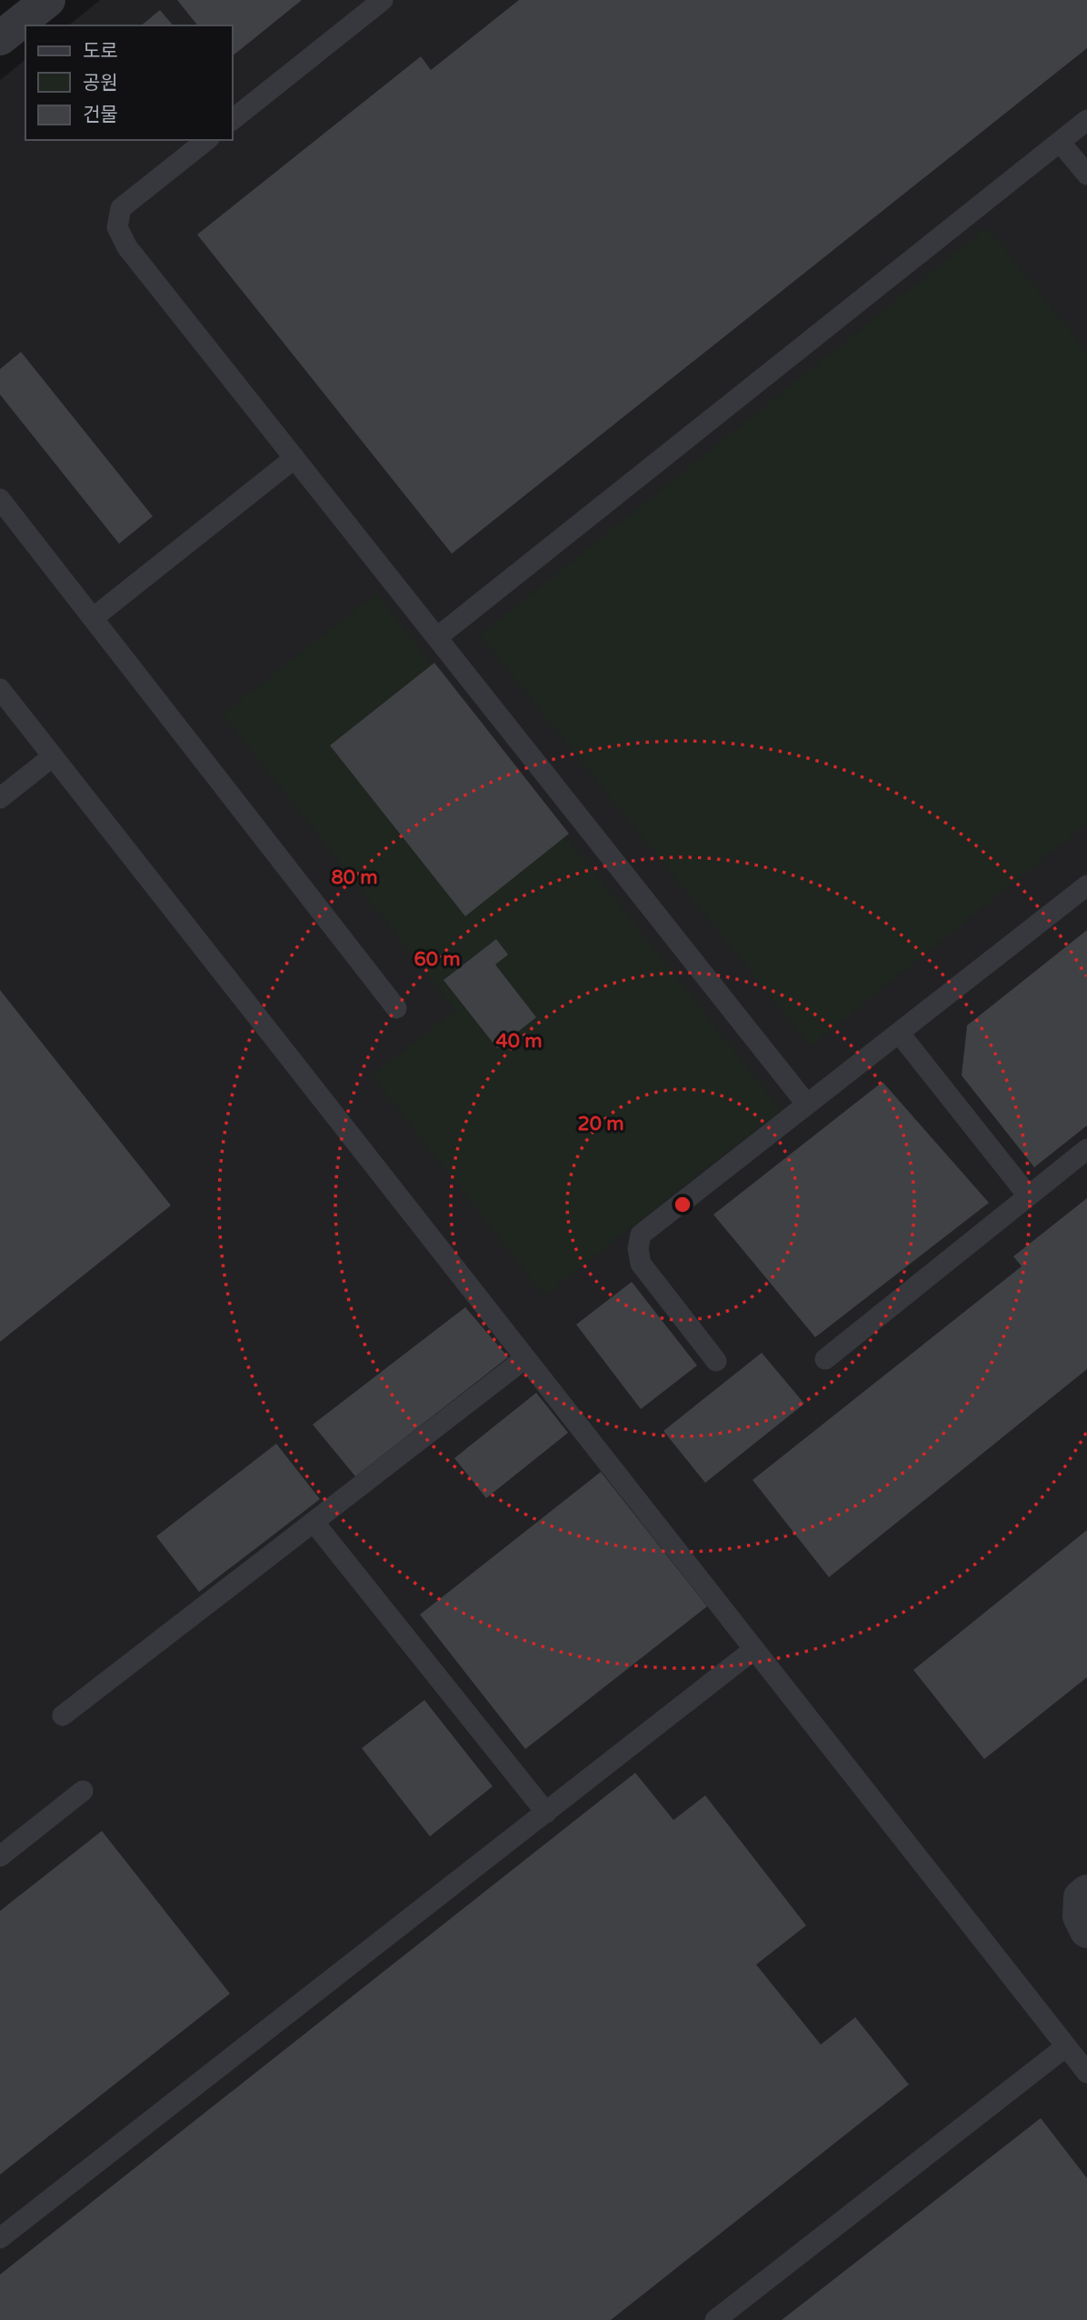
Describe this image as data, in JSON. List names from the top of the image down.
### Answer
{
  "legend": ["도로", "공원", "건물"],
  "rings": [
    "80 m",
    "60 m",
    "40 m",
    "20 m"
  ]
}
